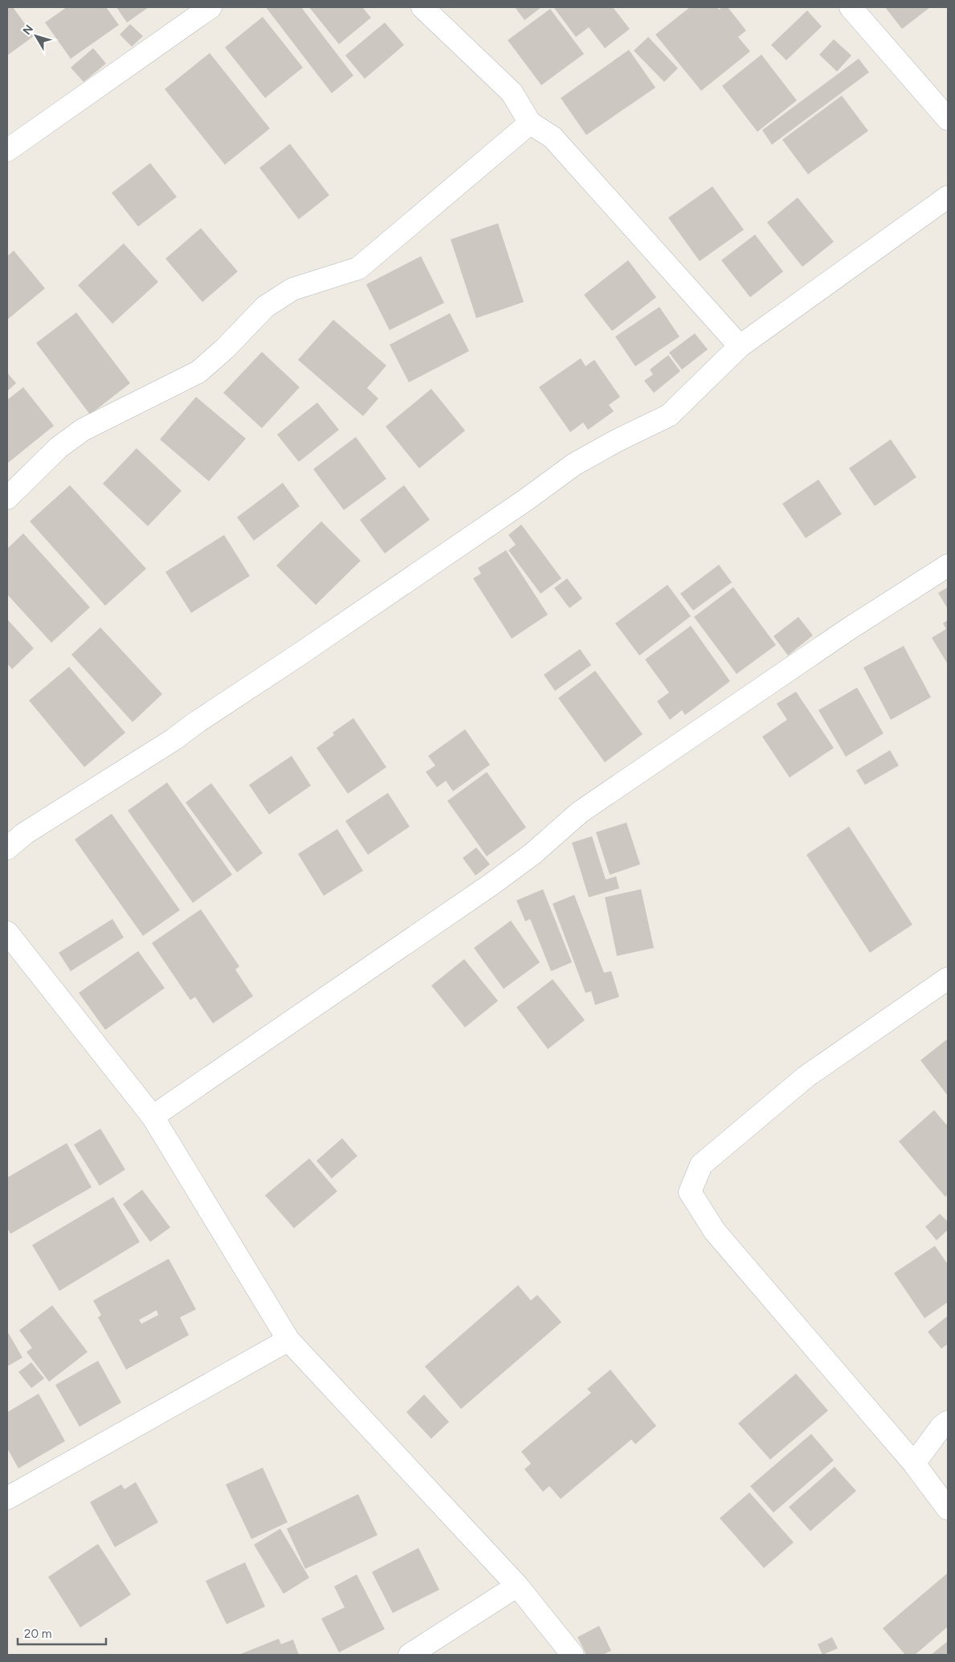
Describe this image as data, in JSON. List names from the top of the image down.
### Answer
{
  "scale_bar": "20 m",
  "north": "top left"
}
